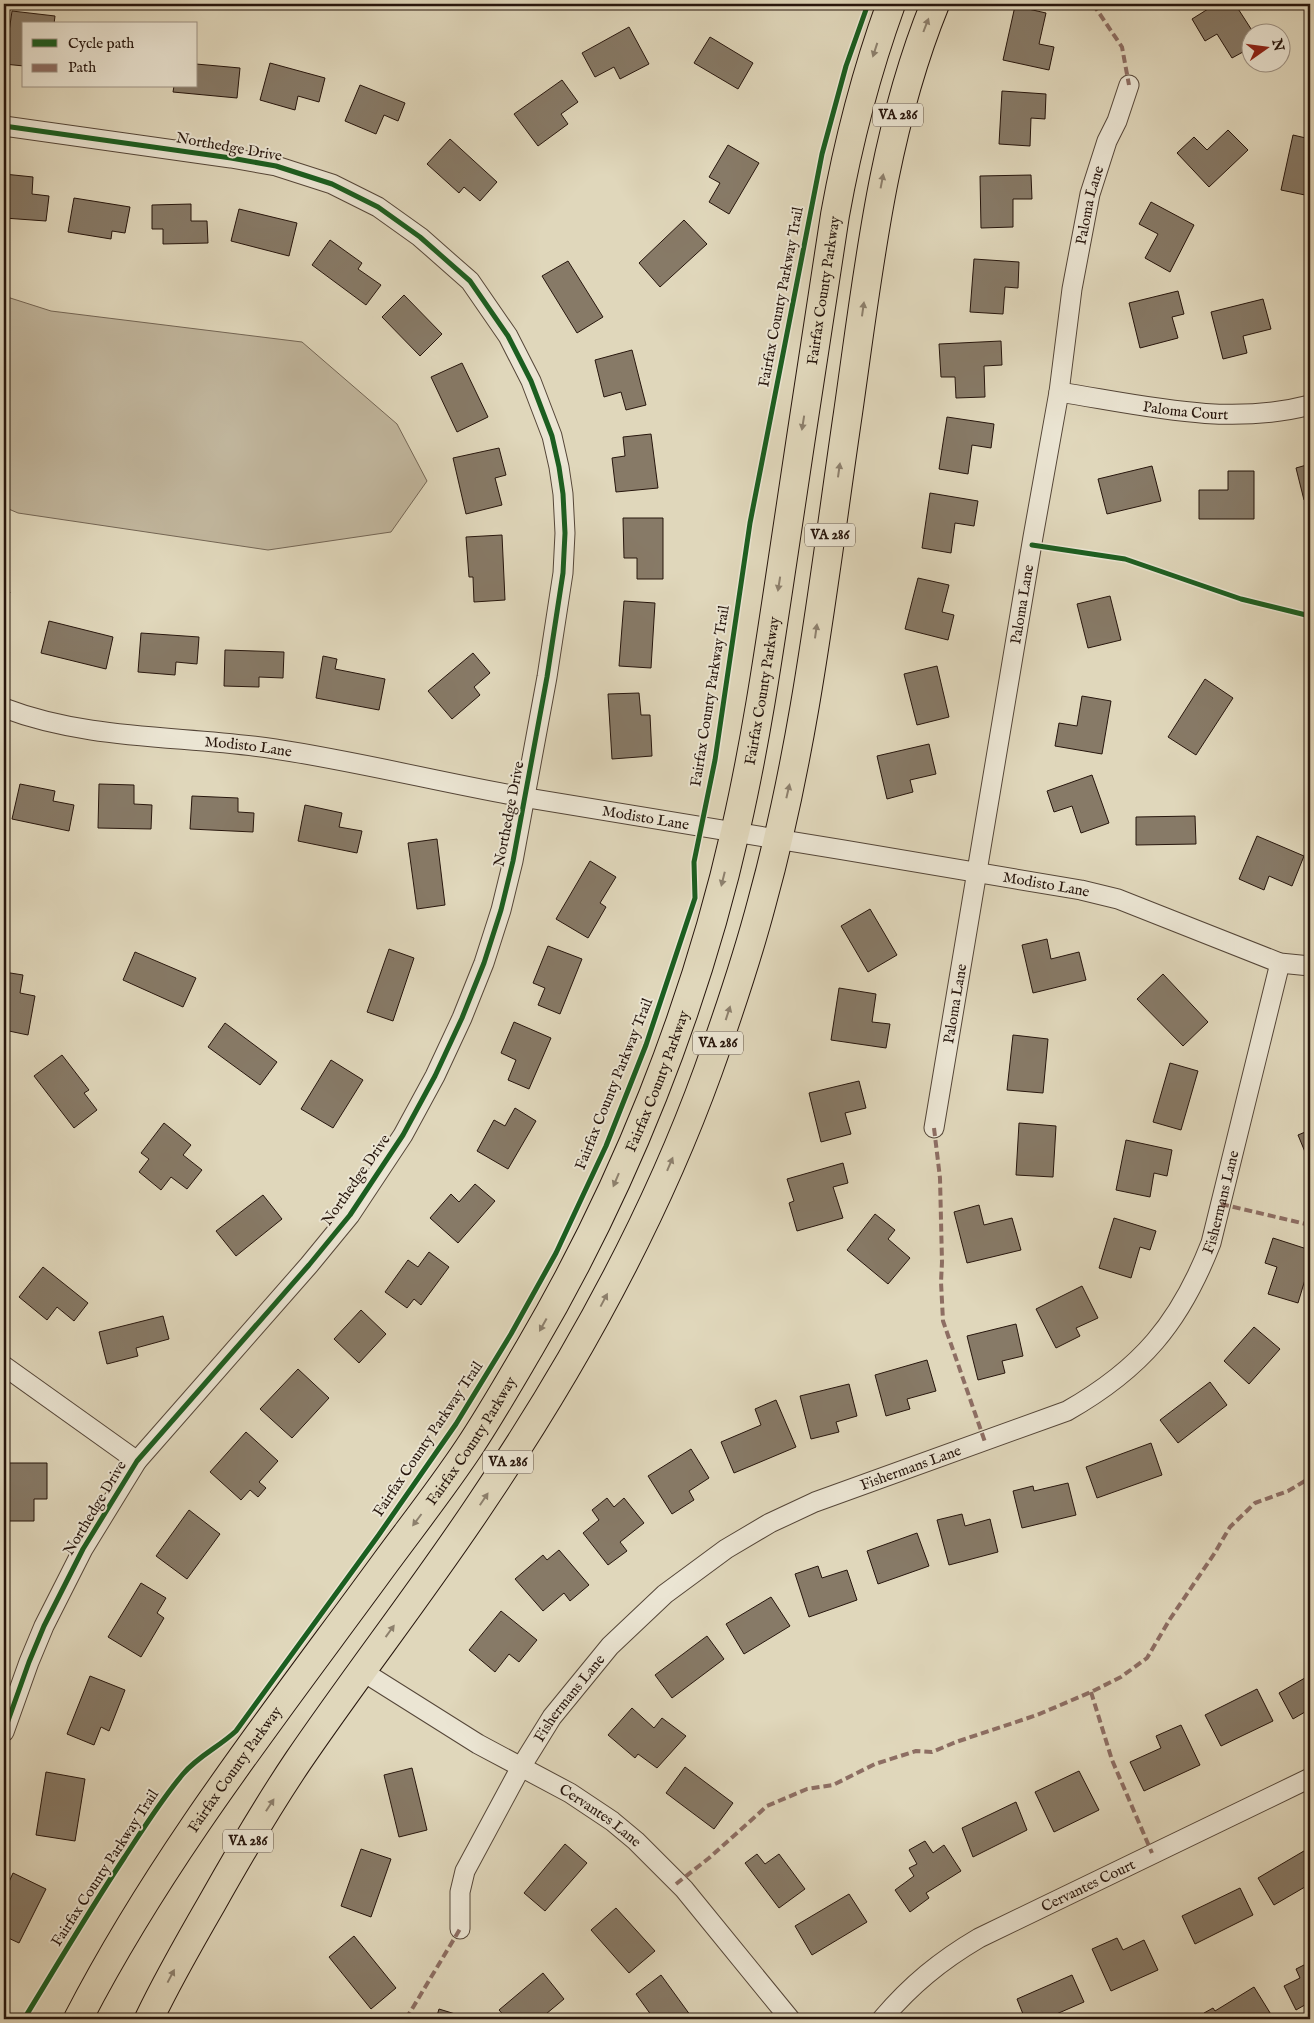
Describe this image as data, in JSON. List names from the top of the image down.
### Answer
{
  "streets": {
    "highway": ["VA 286", "Fairfax County Parkway"],
    "street": [
      "Northedge Drive",
      "Paloma Lane",
      "Paloma Court",
      "Modisto Lane",
      "Fishermans Lane",
      "Cervantes Lane",
      "Cervantes Court"
    ],
    "cycle path": ["Fairfax County Parkway Trail"]
  },
  "crossings": [
    ["VA 286", "Modisto Lane"],
    ["VA 286", "Cervantes Lane"],
    ["Northedge Drive", "Modisto Lane"],
    ["Paloma Lane", "Paloma Court"],
    ["Paloma Lane", "Modisto Lane"],
    ["Fairfax County Parkway", "Modisto Lane"],
    ["Modisto Lane", "Fishermans Lane"],
    ["Fishermans Lane", "Cervantes Lane"]
  ],
  "legend": ["Cycle path", "Path"],
  "north": "right"
}
